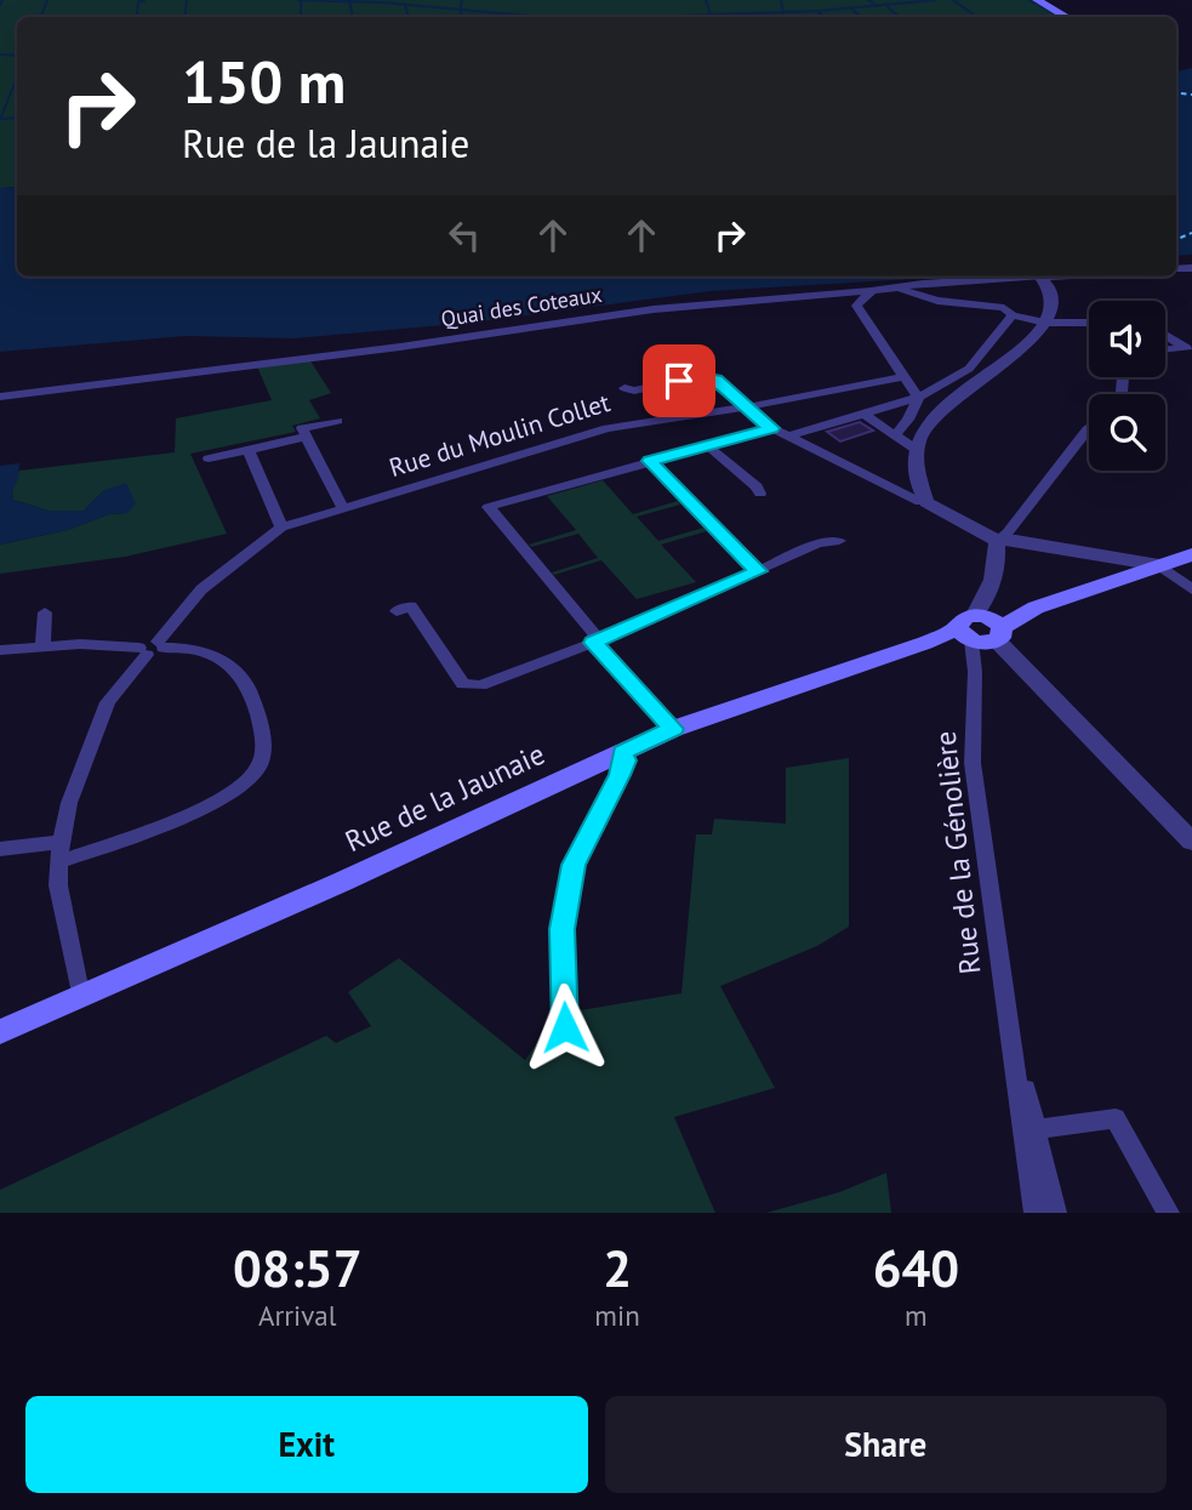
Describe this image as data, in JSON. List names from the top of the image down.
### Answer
{
  "streets": {
    "main road": ["Rue de la Jaunaie"],
    "street": ["Quai des Coteaux", "Rue du Moulin Collet", "Rue de la Génolière"]
  },
  "crossings": [
    ["Rue du Moulin Collet", "Rue de la Jaunaie"],
    ["Rue de la Jaunaie", "Rue de la Génolière"]
  ],
  "page": {
    "turn": ["150 m", "Rue de la Jaunaie"],
    "eta": [
      "08:57",
      "Arrival",
      "2",
      "min",
      "640",
      "m"
    ],
    "buttons": ["Exit", "Share"]
  }
}
